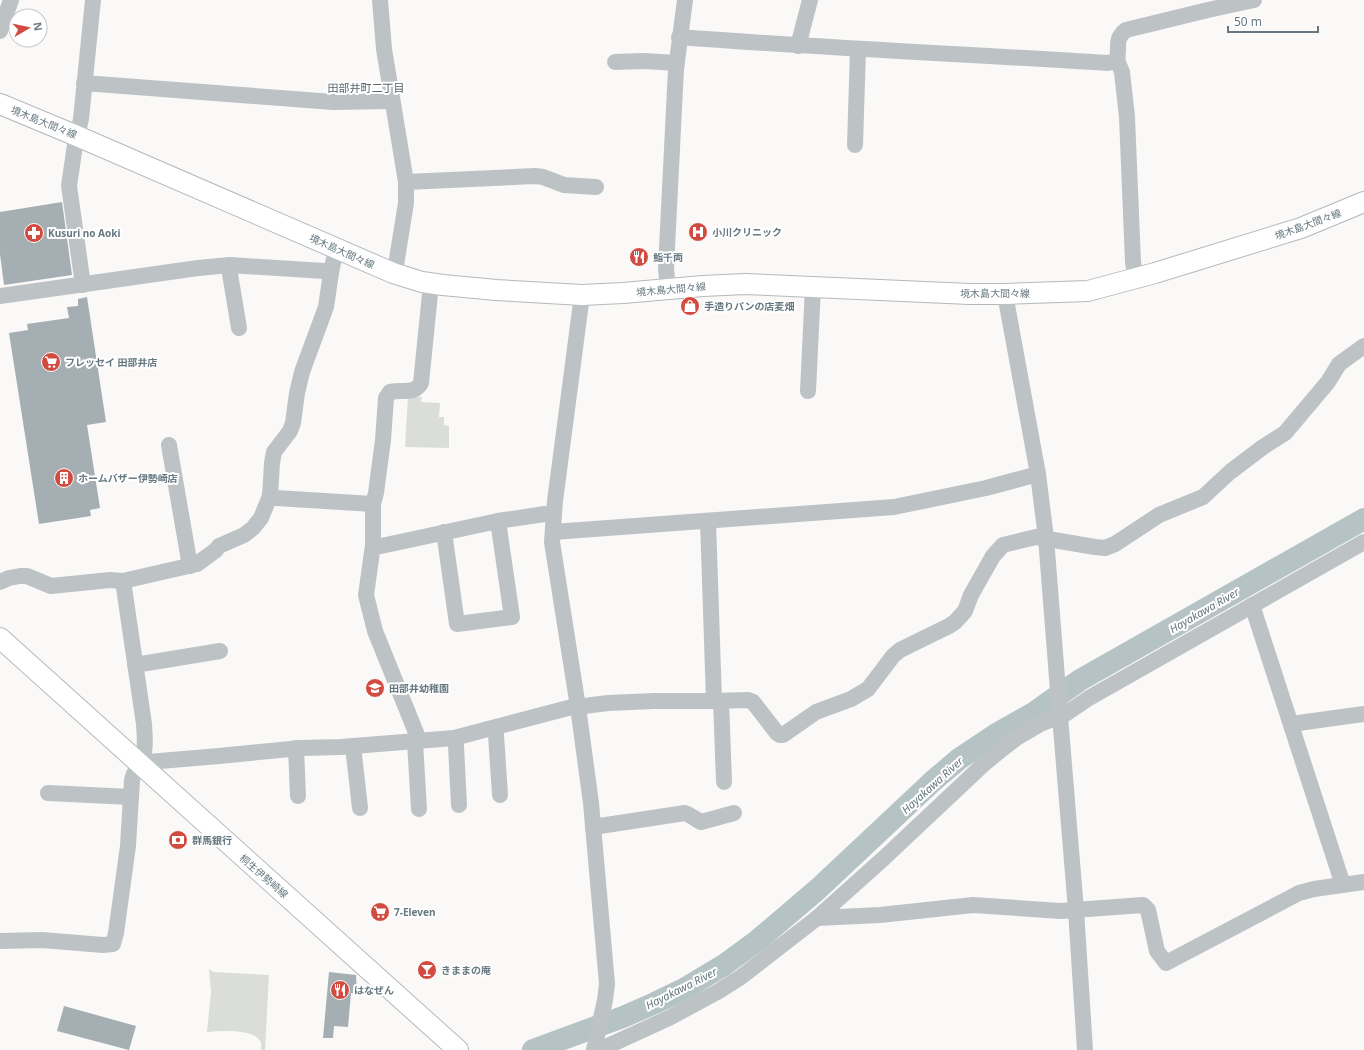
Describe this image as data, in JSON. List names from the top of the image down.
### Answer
{
  "streets": {
    "main road": ["境木島大間々線", "桐生伊勢崎線"]
  },
  "districts": ["田部井町二丁目"],
  "water": ["Hayakawa River"],
  "places": {
    "hospital": ["小川クリニック"],
    "pharmacy": ["Kusuri no Aoki"],
    "restaurant": ["鮨千両", "はなぜん"],
    "shop": ["手造りパンの店麦畑"],
    "supermarket": ["フレッセイ 田部井店", "7-Eleven"],
    "building": ["ホームバザー伊勢崎店"],
    "school or university": ["田部井幼稚園"],
    "bank": ["群馬銀行"],
    "bar": ["きままの庵"]
  },
  "scale_bar": "50 m",
  "north": "right"
}
